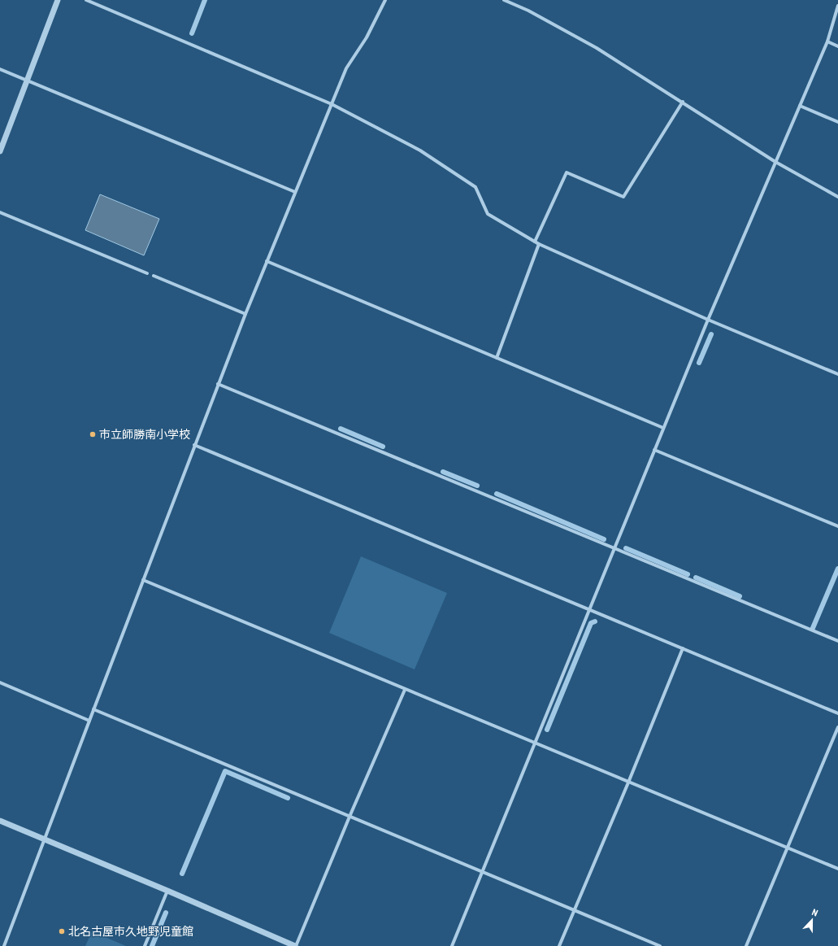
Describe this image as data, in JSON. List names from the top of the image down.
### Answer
{
  "places": ["市立師勝南小学校", "北名古屋市久地野児童館"],
  "north": "top"
}
